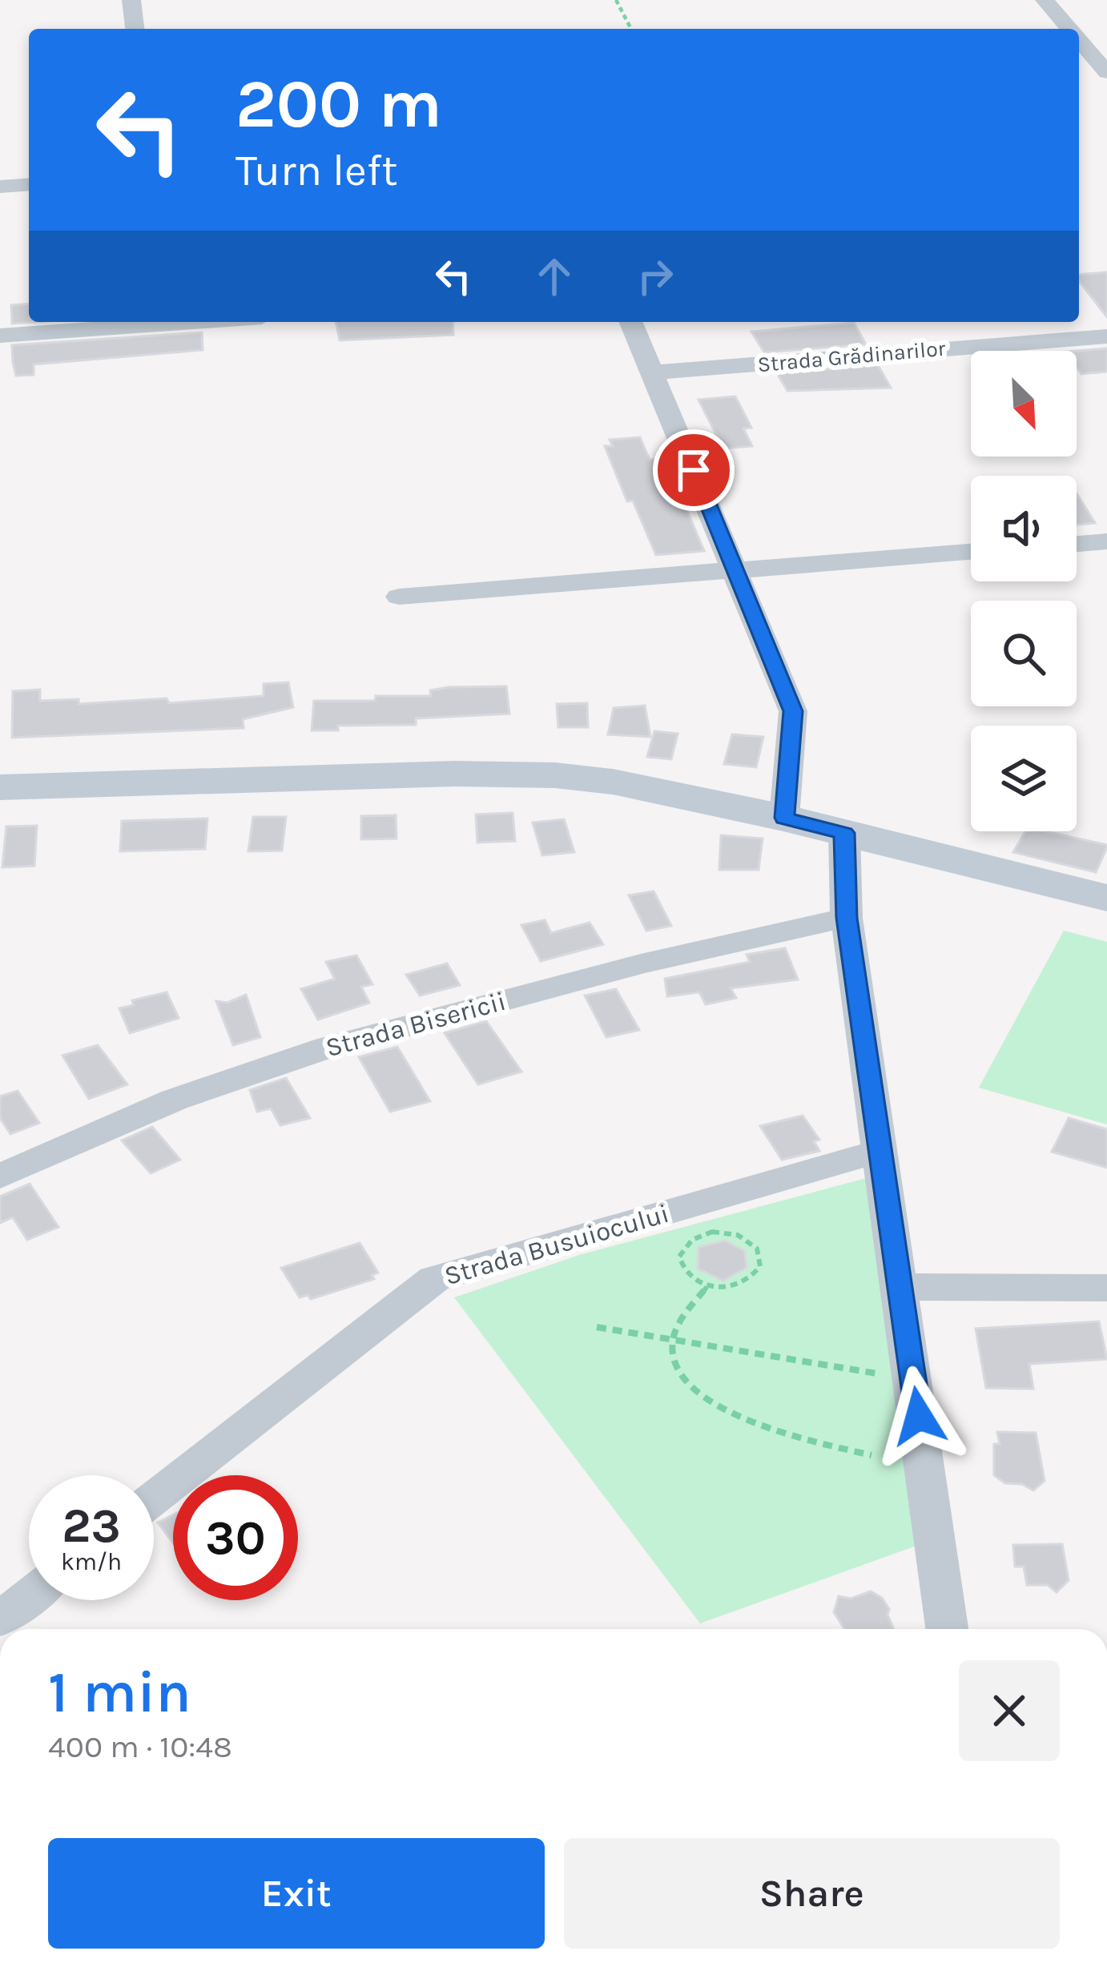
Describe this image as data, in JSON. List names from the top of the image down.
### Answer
{
  "streets": {
    "street": ["Strada Grădinarilor", "Strada Bisericii", "Strada Busuiocului"]
  },
  "north": "bottom right",
  "page": {
    "turn": ["200 m", "Turn left"],
    "speed": "23 km/h",
    "limit": "30",
    "heading": ["1 min", "400 m · 10:48"],
    "buttons": ["Exit", "Share"]
  }
}
